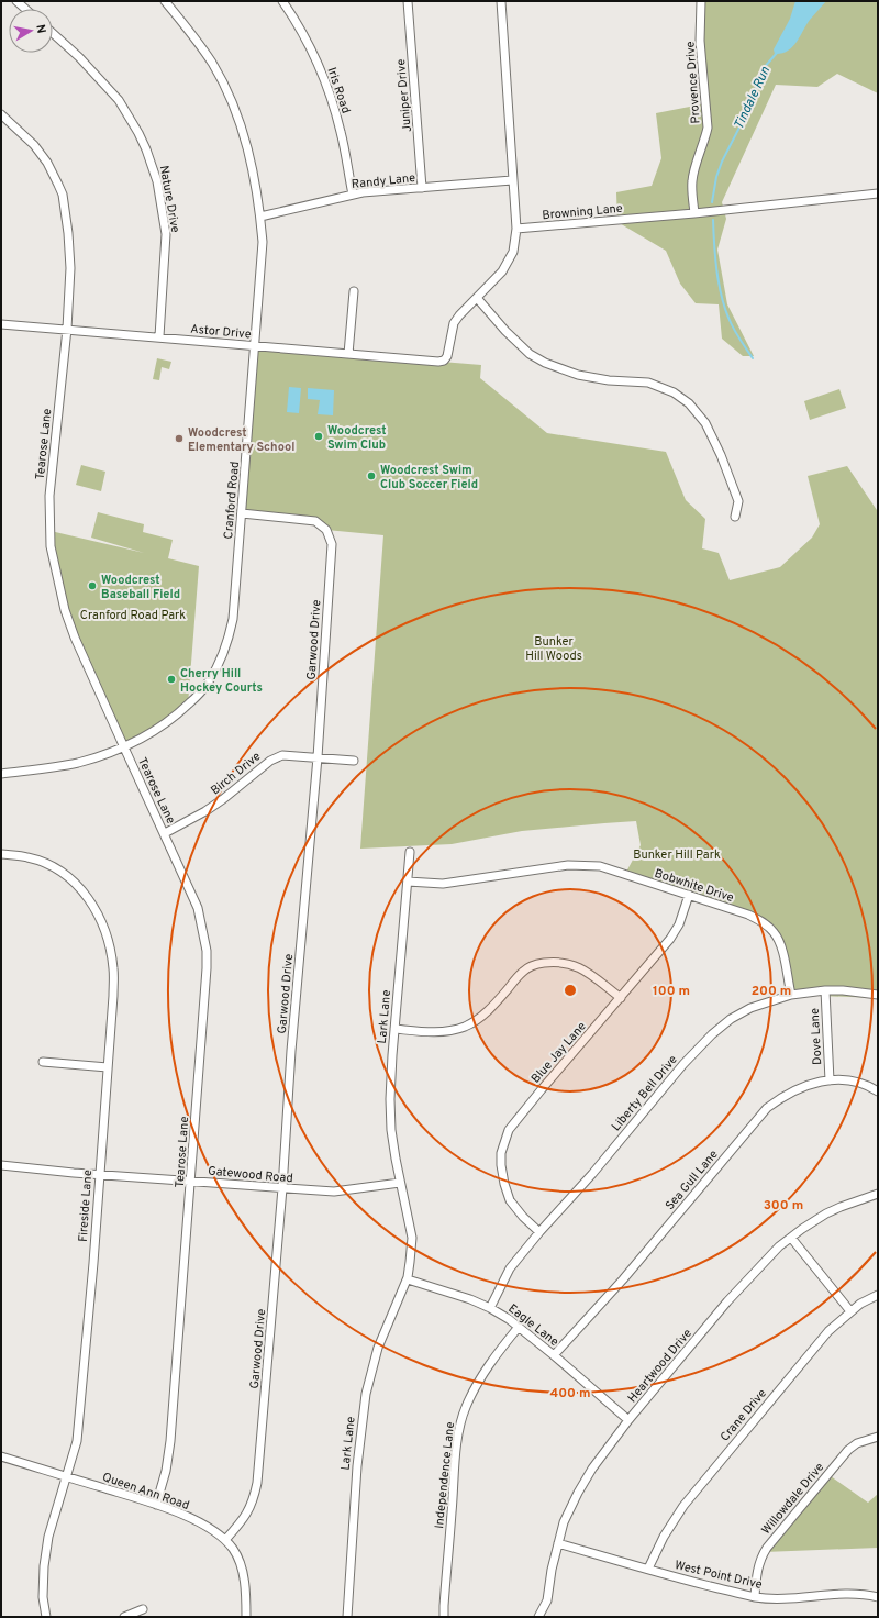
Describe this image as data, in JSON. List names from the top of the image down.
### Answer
{
  "streets": {
    "street": [
      "Provence Drive",
      "Iris Road",
      "Juniper Drive",
      "Randy Lane",
      "Nature Drive",
      "Browning Lane",
      "Astor Drive",
      "Tearose Lane",
      "Cranford Road",
      "Garwood Drive",
      "Birch Drive",
      "Bobwhite Drive",
      "Lark Lane",
      "Dove Lane",
      "Blue Jay Lane",
      "Liberty Bell Drive",
      "Gatewood Road",
      "Sea Gull Lane",
      "Fireside Lane",
      "Eagle Lane",
      "Heartwood Drive",
      "Crane Drive",
      "Independence Lane",
      "Queen Ann Road",
      "Willowdale Drive",
      "West Point Drive"
    ]
  },
  "crossings": [
    ["Provence Drive", "Browning Lane"],
    ["Iris Road", "Randy Lane"],
    ["Juniper Drive", "Randy Lane"],
    ["Randy Lane", "Cranford Road"],
    ["Nature Drive", "Astor Drive"],
    ["Astor Drive", "Tearose Lane"],
    ["Astor Drive", "Cranford Road"],
    ["Tearose Lane", "Cranford Road"],
    ["Tearose Lane", "Birch Drive"],
    ["Tearose Lane", "Gatewood Road"],
    ["Tearose Lane", "Queen Ann Road"],
    ["Cranford Road", "Garwood Drive"],
    ["Garwood Drive", "Birch Drive"],
    ["Garwood Drive", "Gatewood Road"],
    ["Garwood Drive", "Queen Ann Road"],
    ["Bobwhite Drive", "Lark Lane"],
    ["Bobwhite Drive", "Blue Jay Lane"],
    ["Bobwhite Drive", "Liberty Bell Drive"],
    ["Lark Lane", "Gatewood Road"],
    ["Lark Lane", "Eagle Lane"],
    ["Dove Lane", "Liberty Bell Drive"],
    ["Dove Lane", "Sea Gull Lane"],
    ["Blue Jay Lane", "Liberty Bell Drive"],
    ["Liberty Bell Drive", "Eagle Lane"],
    ["Gatewood Road", "Fireside Lane"],
    ["Sea Gull Lane", "Eagle Lane"],
    ["Fireside Lane", "Queen Ann Road"],
    ["Eagle Lane", "Heartwood Drive"],
    ["Eagle Lane", "Independence Lane"],
    ["Heartwood Drive", "West Point Drive"],
    ["Crane Drive", "West Point Drive"],
    ["Willowdale Drive", "West Point Drive"]
  ],
  "water": ["Tindale Run"],
  "parks": ["Cranford Road Park", "Bunker Hill Woods", "Bunker Hill Park"],
  "places": [
    "Woodcrest Swim Club",
    "Woodcrest Elementary School",
    "Woodcrest Swim Club Soccer Field",
    "Woodcrest Baseball Field",
    "Cherry Hill Hockey Courts"
  ],
  "north": "right",
  "rings": [
    "100 m",
    "200 m",
    "300 m",
    "400 m"
  ]
}
